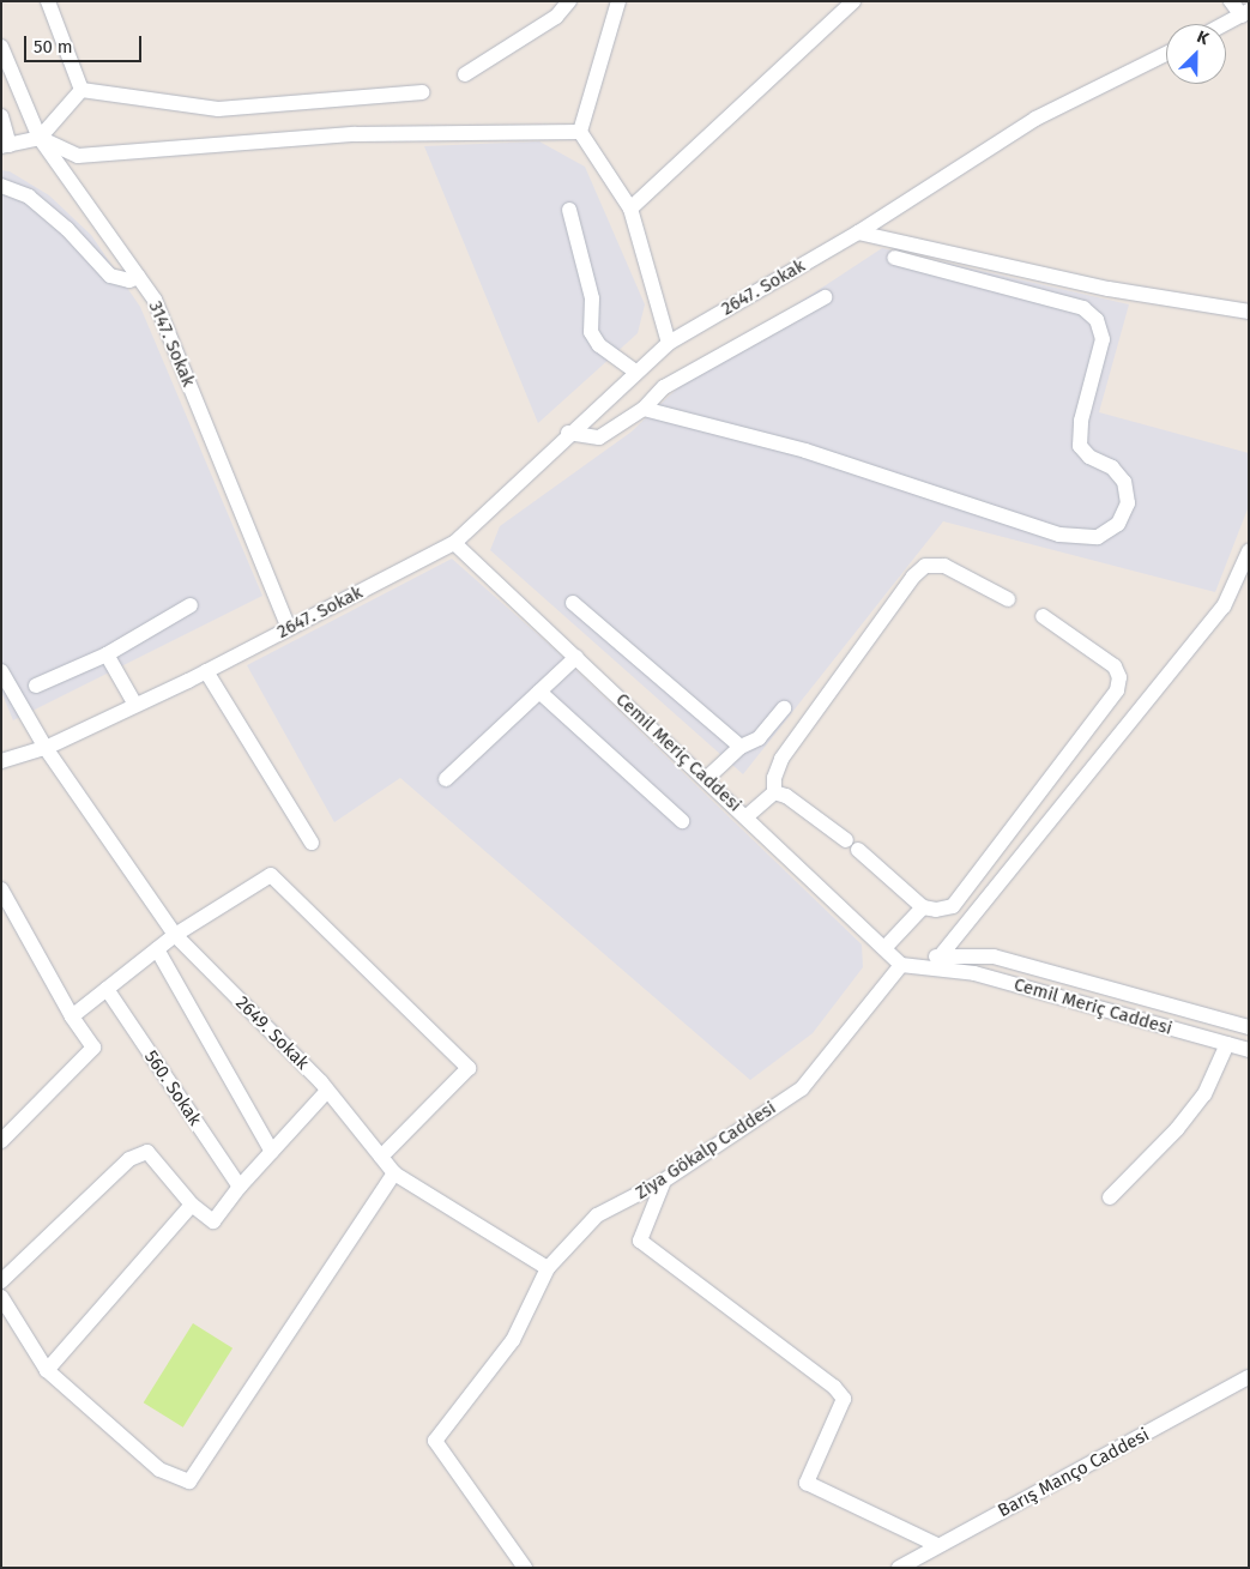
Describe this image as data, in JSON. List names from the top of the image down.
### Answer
{
  "streets": {
    "street": [
      "2647. Sokak",
      "3147. Sokak",
      "Cemil Meriç Caddesi",
      "2649. Sokak",
      "560. Sokak",
      "Ziya Gökalp Caddesi",
      "Barış Manço Caddesi"
    ]
  },
  "crossings": [
    ["2647. Sokak", "3147. Sokak"],
    ["2647. Sokak", "Cemil Meriç Caddesi"],
    ["2647. Sokak", "2649. Sokak"],
    ["Cemil Meriç Caddesi", "Ziya Gökalp Caddesi"],
    ["2649. Sokak", "Ziya Gökalp Caddesi"]
  ],
  "scale_bar": "50 m",
  "north": "top right"
}
